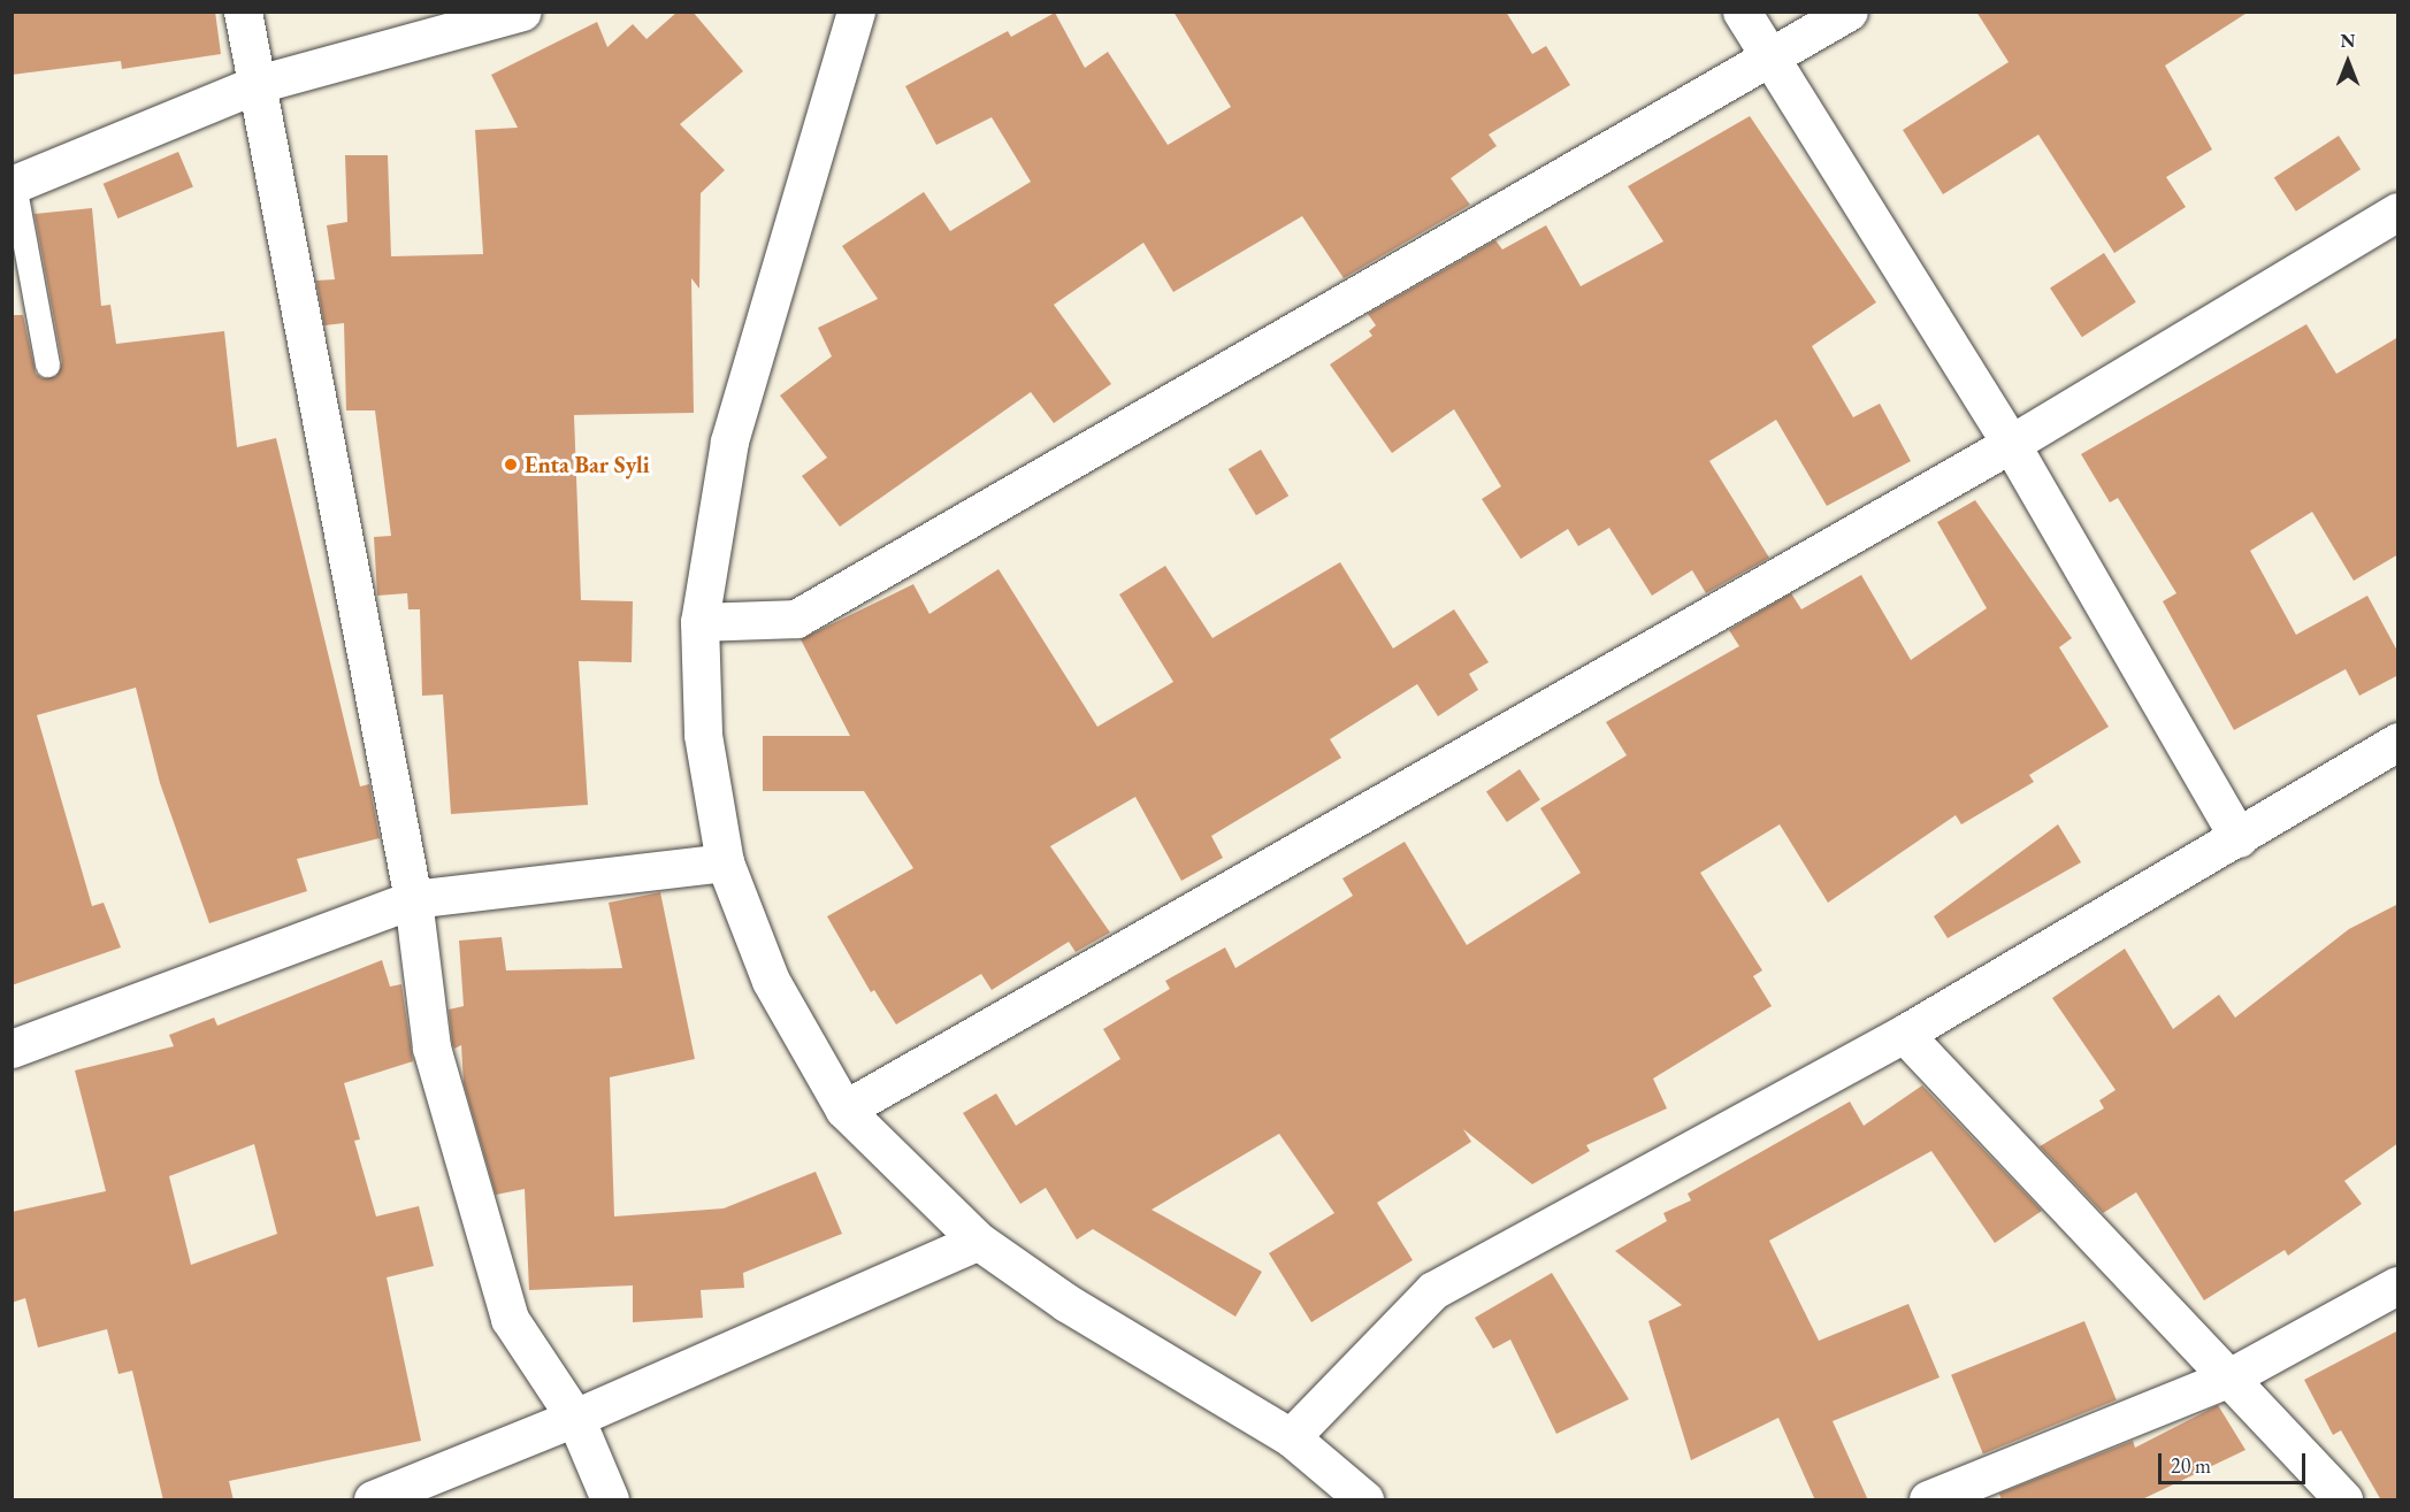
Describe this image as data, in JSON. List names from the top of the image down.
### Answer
{
  "places": ["Enta Bar Syli"],
  "scale_bar": "20 m",
  "north": "top"
}
